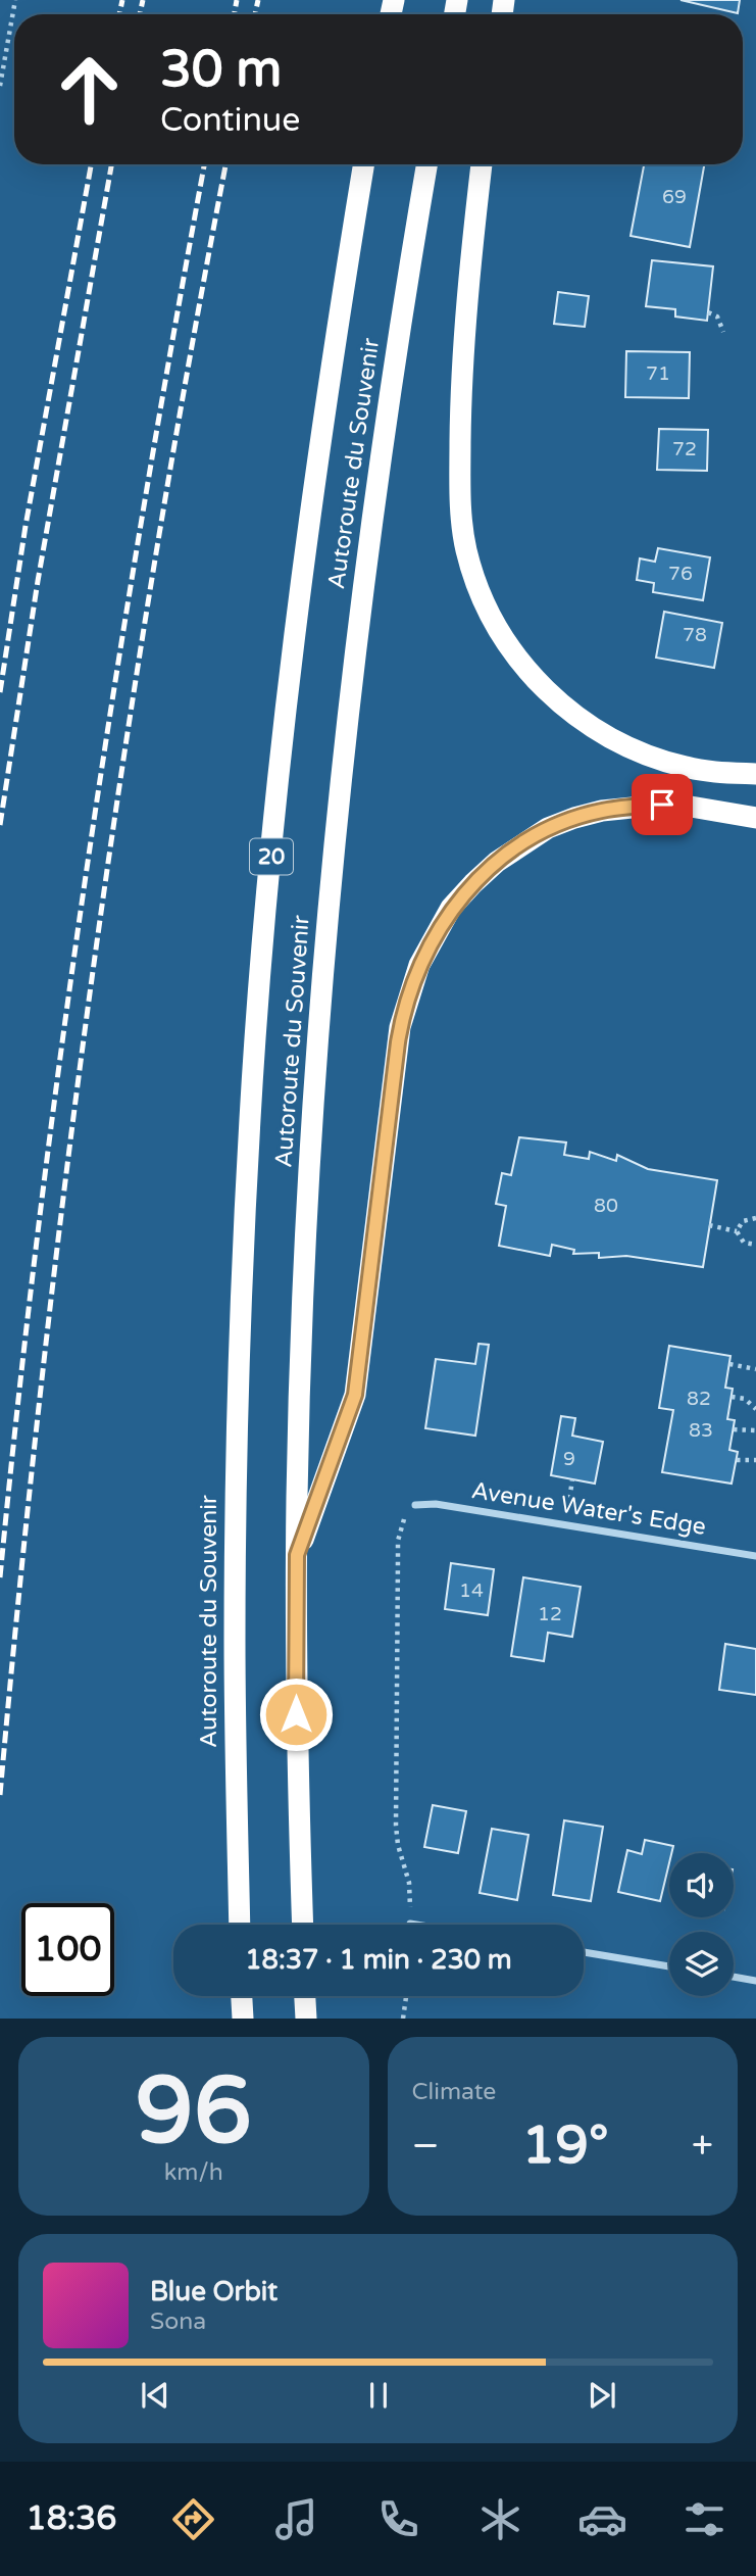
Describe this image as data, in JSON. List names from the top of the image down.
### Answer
{
  "streets": {
    "highway": ["Autoroute du Souvenir", "20"],
    "street": ["Avenue Water's Edge"]
  },
  "house_numbers": [
    "69",
    "71",
    "72",
    "76",
    "78",
    "80",
    "82",
    "83",
    "9",
    "14",
    "12"
  ],
  "page": {
    "turn": ["30 m", "Continue"],
    "limit": "100",
    "trip": "18:37 · 1 min · 230 m",
    "tile": [
      ["96", "km/h"],
      "Climate"
    ],
    "heat": ["−", "19°", "+"],
    "song": ["Blue Orbit", "Sona"],
    "tabs": "18:36"
  }
}
